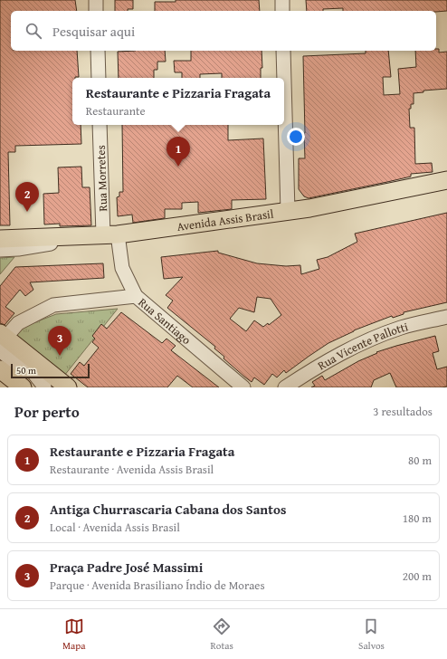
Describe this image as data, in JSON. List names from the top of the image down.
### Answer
{
  "streets": {
    "main road": ["Avenida Assis Brasil"],
    "street": ["Rua Morretes", "Rua Santiago", "Rua Vicente Pallotti"]
  },
  "crossings": [
    ["Rua Morretes", "Avenida Assis Brasil"],
    ["Rua Morretes", "Rua Santiago"],
    ["Avenida Assis Brasil", "Rua Santiago"]
  ],
  "scale_bar": "50 m",
  "page": {
    "search": "Pesquisar aqui",
    "popup": ["Restaurante e Pizzaria Fragata", "Restaurante"],
    "pins": ["1", "2", "3"],
    "scale": "50 m",
    "heading": ["Por perto", "3 resultados"],
    "list": [
      {
        "mark": "1",
        "name": "Restaurante e Pizzaria Fragata",
        "note": "Restaurante · Avenida Assis Brasil",
        "value": "80 m"
      },
      {
        "mark": "2",
        "name": "Antiga Churrascaria Cabana dos Santos",
        "note": "Local · Avenida Assis Brasil",
        "value": "180 m"
      },
      {
        "mark": "3",
        "name": "Praça Padre José Massimi",
        "note": "Parque · Avenida Brasiliano Índio de Moraes",
        "value": "200 m"
      }
    ],
    "nav": ["Mapa", "Rotas", "Salvos"]
  }
}
